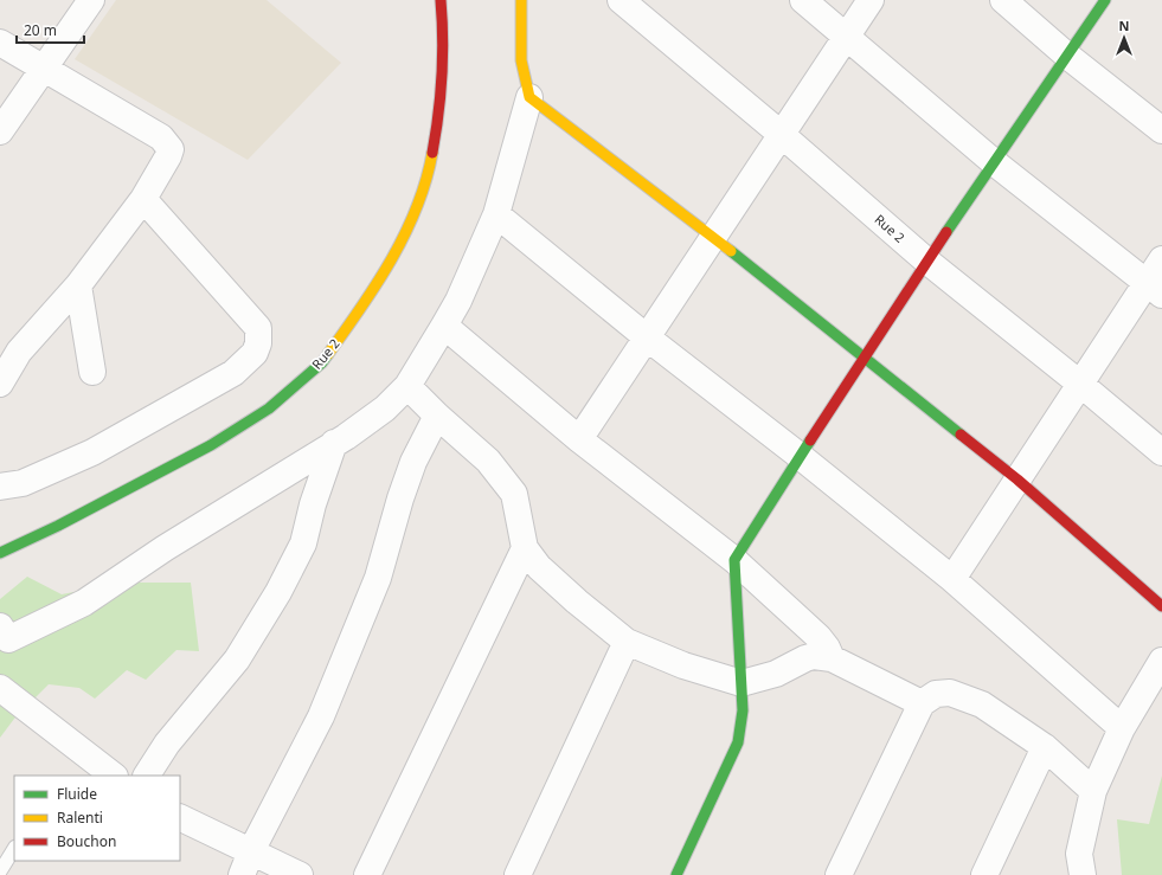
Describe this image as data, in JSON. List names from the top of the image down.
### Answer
{
  "streets": {
    "street": ["Rue 2"]
  },
  "legend": ["Fluide", "Ralenti", "Bouchon"],
  "scale_bar": "20 m",
  "north": "top"
}
